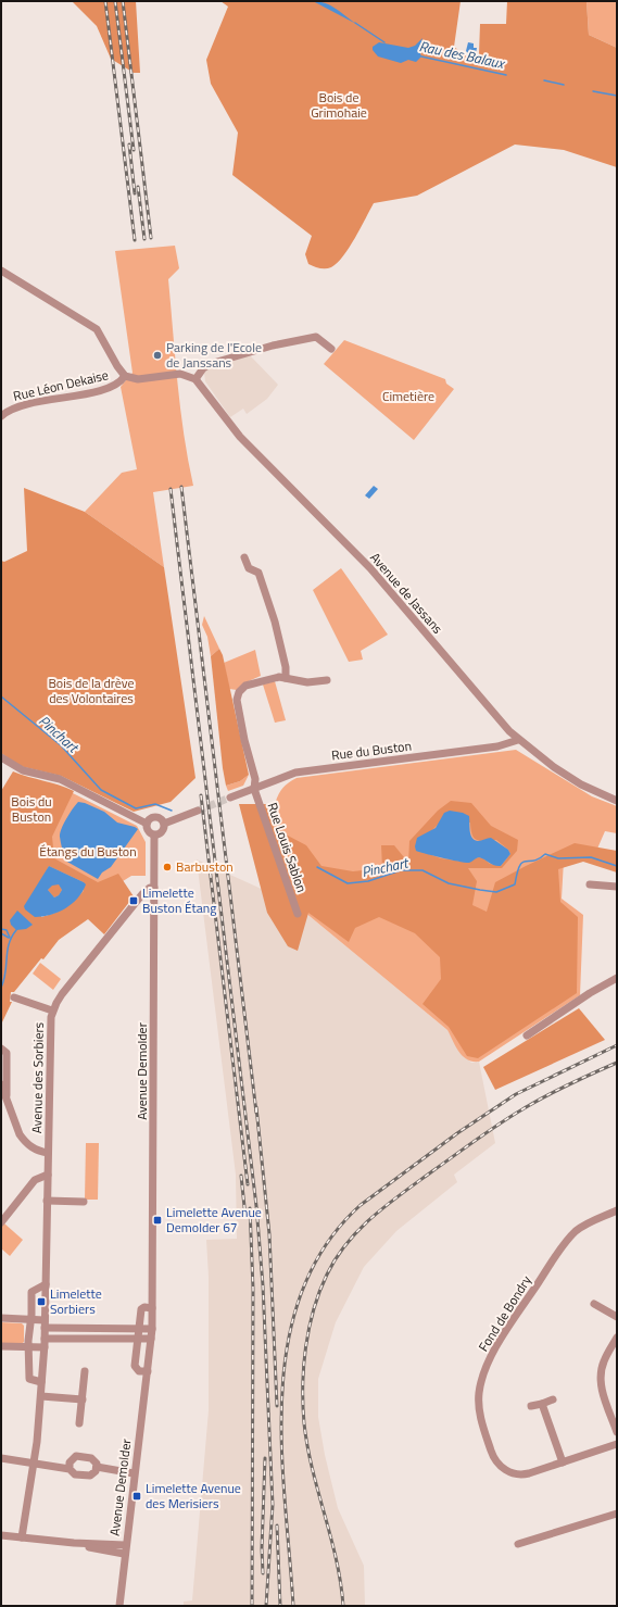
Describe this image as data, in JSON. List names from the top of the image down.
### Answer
{
  "streets": {
    "street": [
      "Rue Léon Dekaise",
      "Avenue de Jassans",
      "Rue du Buston",
      "Rue Louis Sablon",
      "Avenue Demolder",
      "Avenue des Sorbiers",
      "Fond de Bondry"
    ]
  },
  "crossings": [
    ["Avenue de Jassans", "Rue du Buston"],
    ["Rue du Buston", "Rue Louis Sablon"],
    ["Avenue Demolder", "Avenue des Sorbiers"]
  ],
  "water": ["Rau des Balaux", "Pinchart"],
  "parks": [
    "Bois de Grimohaie",
    "Cimetière",
    "Bois de la drève des Volontaires",
    "Bois du Buston",
    "Étangs du Buston"
  ],
  "places": {
    "other": ["Parking de l'Ecole de Janssans", "Barbuston"],
    "transit": [
      "Limelette Buston Étang",
      "Limelette Avenue Demolder 67",
      "Limelette Sorbiers",
      "Limelette Avenue des Merisiers"
    ]
  }
}
